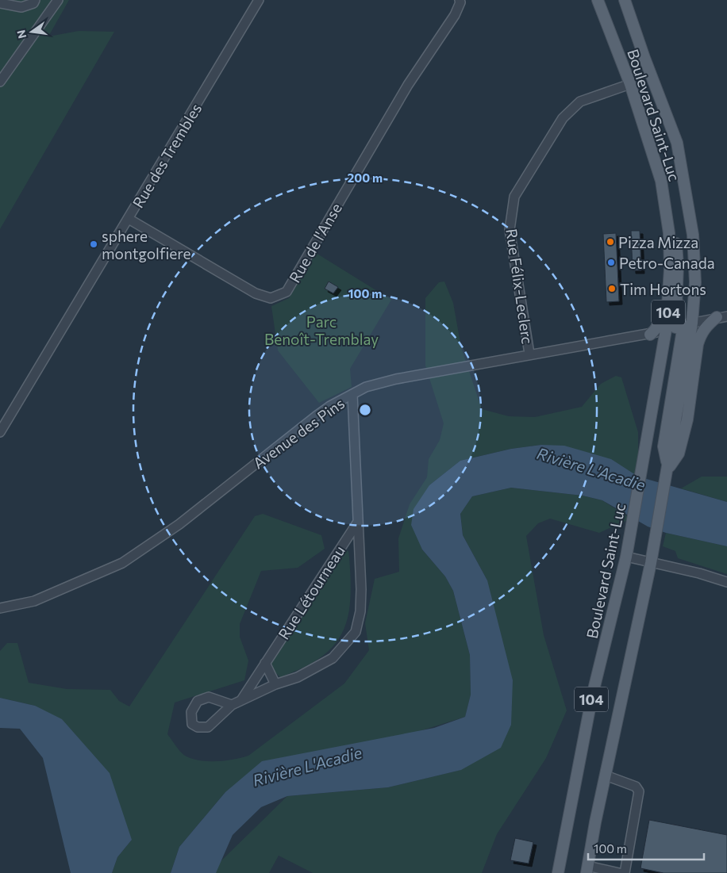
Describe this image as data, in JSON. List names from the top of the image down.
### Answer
{
  "streets": {
    "main road": ["Boulevard Saint-Luc", "104"],
    "street": [
      "Rue des Trembles",
      "Rue de l'Anse",
      "Rue Félix-Leclerc",
      "Avenue des Pins",
      "Rue Létourneau"
    ]
  },
  "crossings": [
    ["Boulevard Saint-Luc", "Rue Félix-Leclerc"],
    ["Boulevard Saint-Luc", "Avenue des Pins"],
    ["Rue des Trembles", "Rue de l'Anse"],
    ["Rue Félix-Leclerc", "Avenue des Pins"],
    ["Avenue des Pins", "Rue Létourneau"]
  ],
  "water": ["Rivière L'Acadie"],
  "parks": ["Parc Benoît-Tremblay"],
  "places": [
    "Pizza Mizza",
    "sphere montgolfiere",
    "Petro-Canada",
    "Tim Hortons"
  ],
  "scale_bar": "100 m",
  "north": "left",
  "rings": ["200 m", "100 m"]
}
